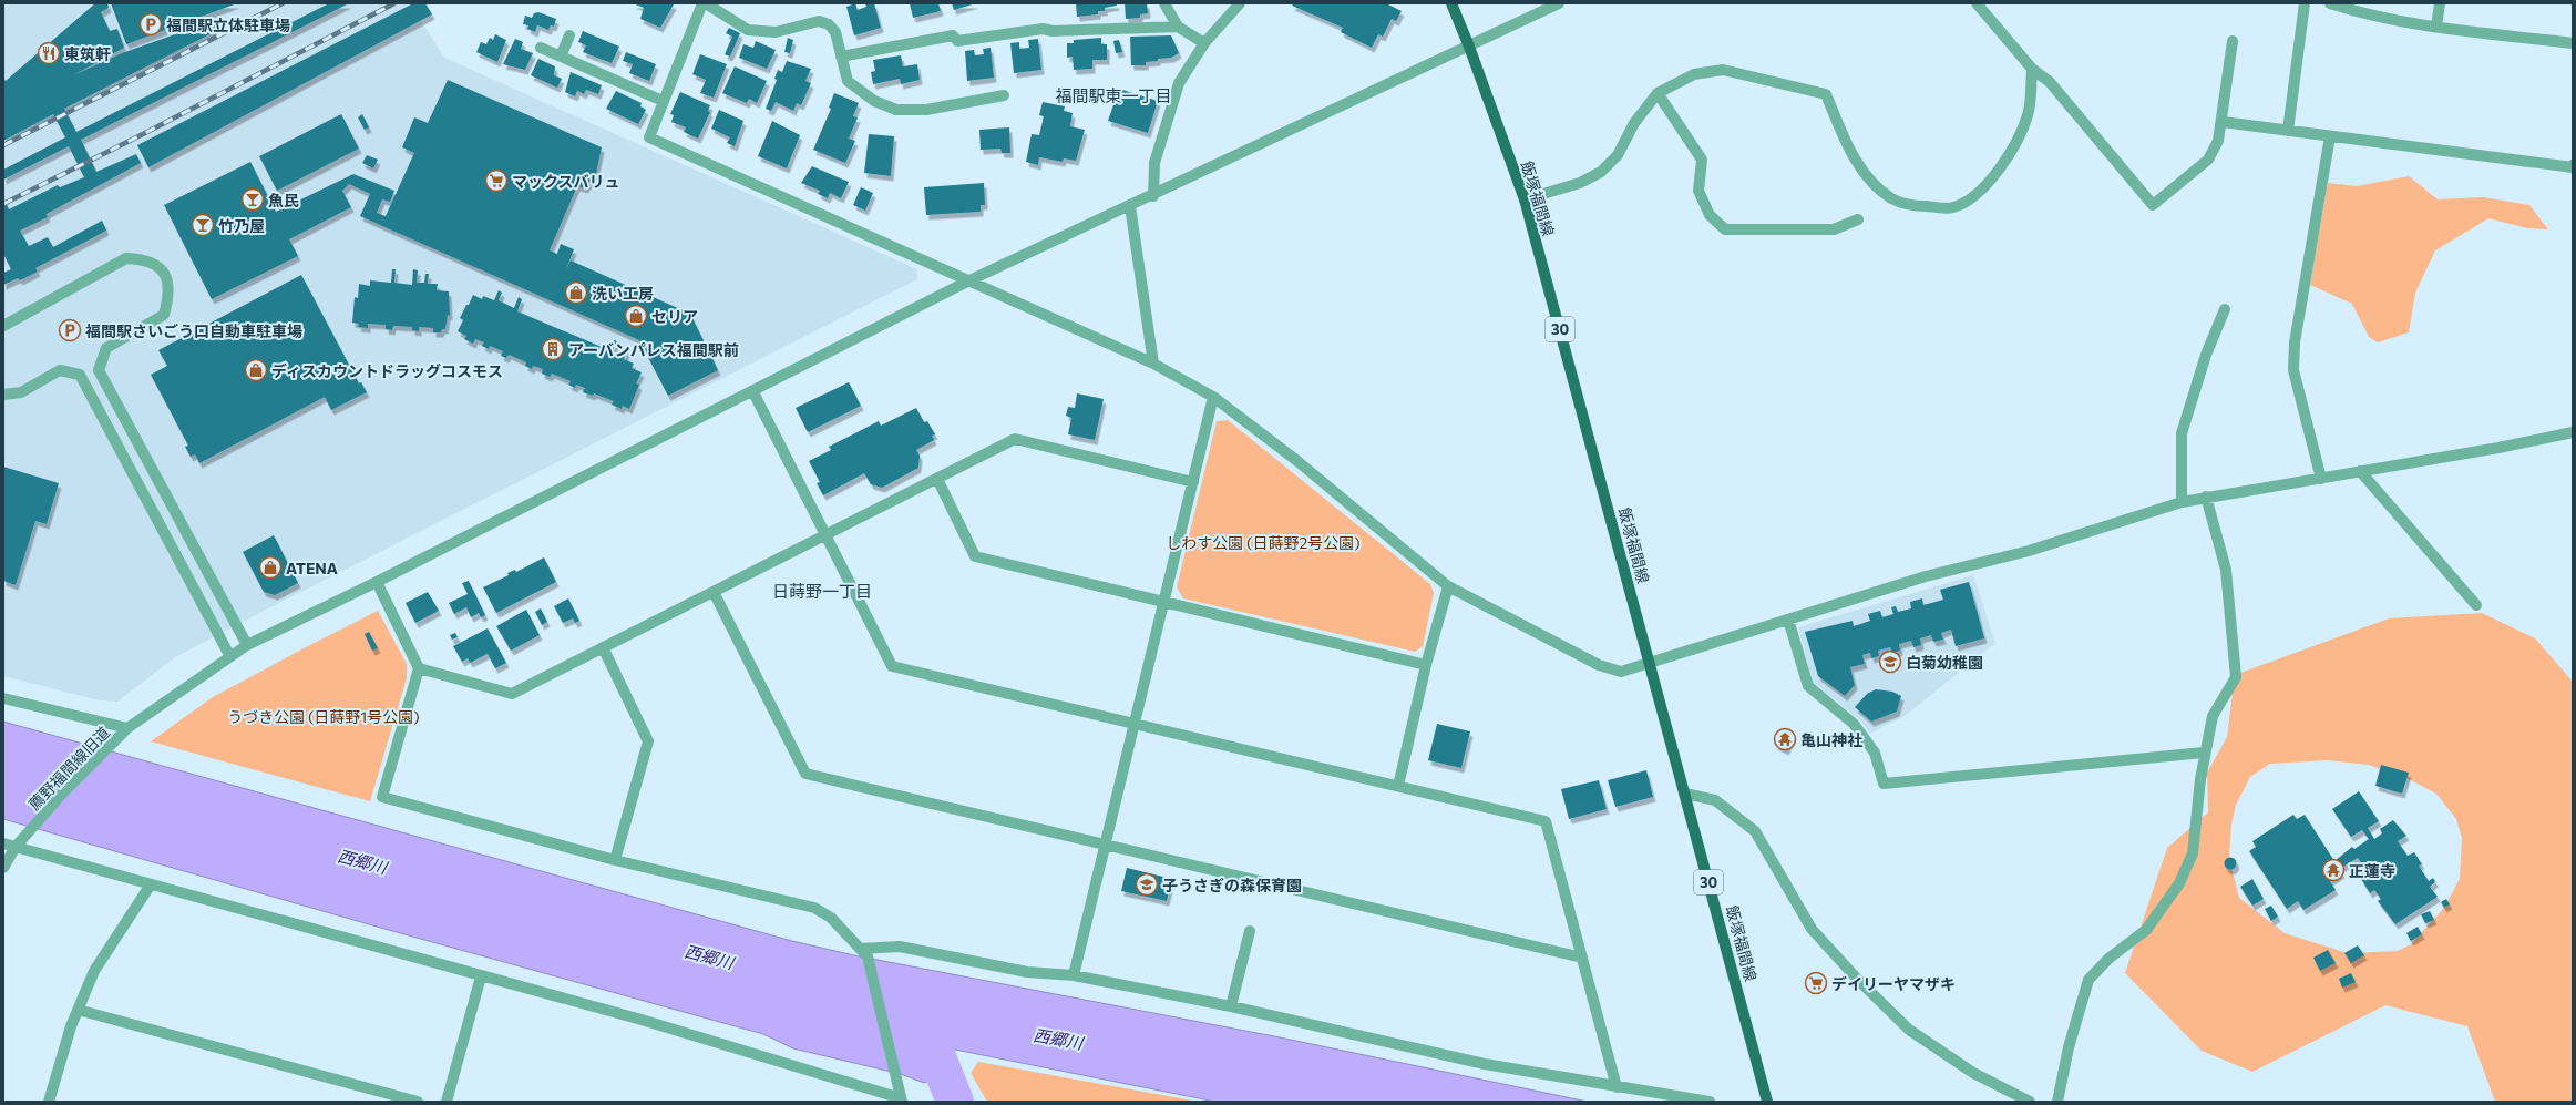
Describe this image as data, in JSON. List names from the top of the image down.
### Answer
{
  "streets": {
    "main road": ["飯塚福間線", "30"],
    "street": ["薦野福間線旧道"]
  },
  "districts": ["福間駅東一丁目", "日蒔野一丁目"],
  "water": ["西郷川"],
  "parks": ["しわす公園 (日蒔野2号公園)", "うづき公園 (日蒔野1号公園)"],
  "places": {
    "parking": ["福間駅立体駐車場", "福間駅さいごう口自動車駐車場"],
    "restaurant": ["東筑軒"],
    "supermarket": ["マックスバリュ", "デイリーヤマザキ"],
    "bar": ["魚民", "竹乃屋"],
    "shop": [
      "洗い工房",
      "セリア",
      "ディスカウントドラッグコスモス",
      "ATENA"
    ],
    "building": ["アーバンパレス福間駅前"],
    "school or university": ["白菊幼稚園", "子うさぎの森保育園"],
    "temple": ["亀山神社", "正蓮寺"]
  }
}
